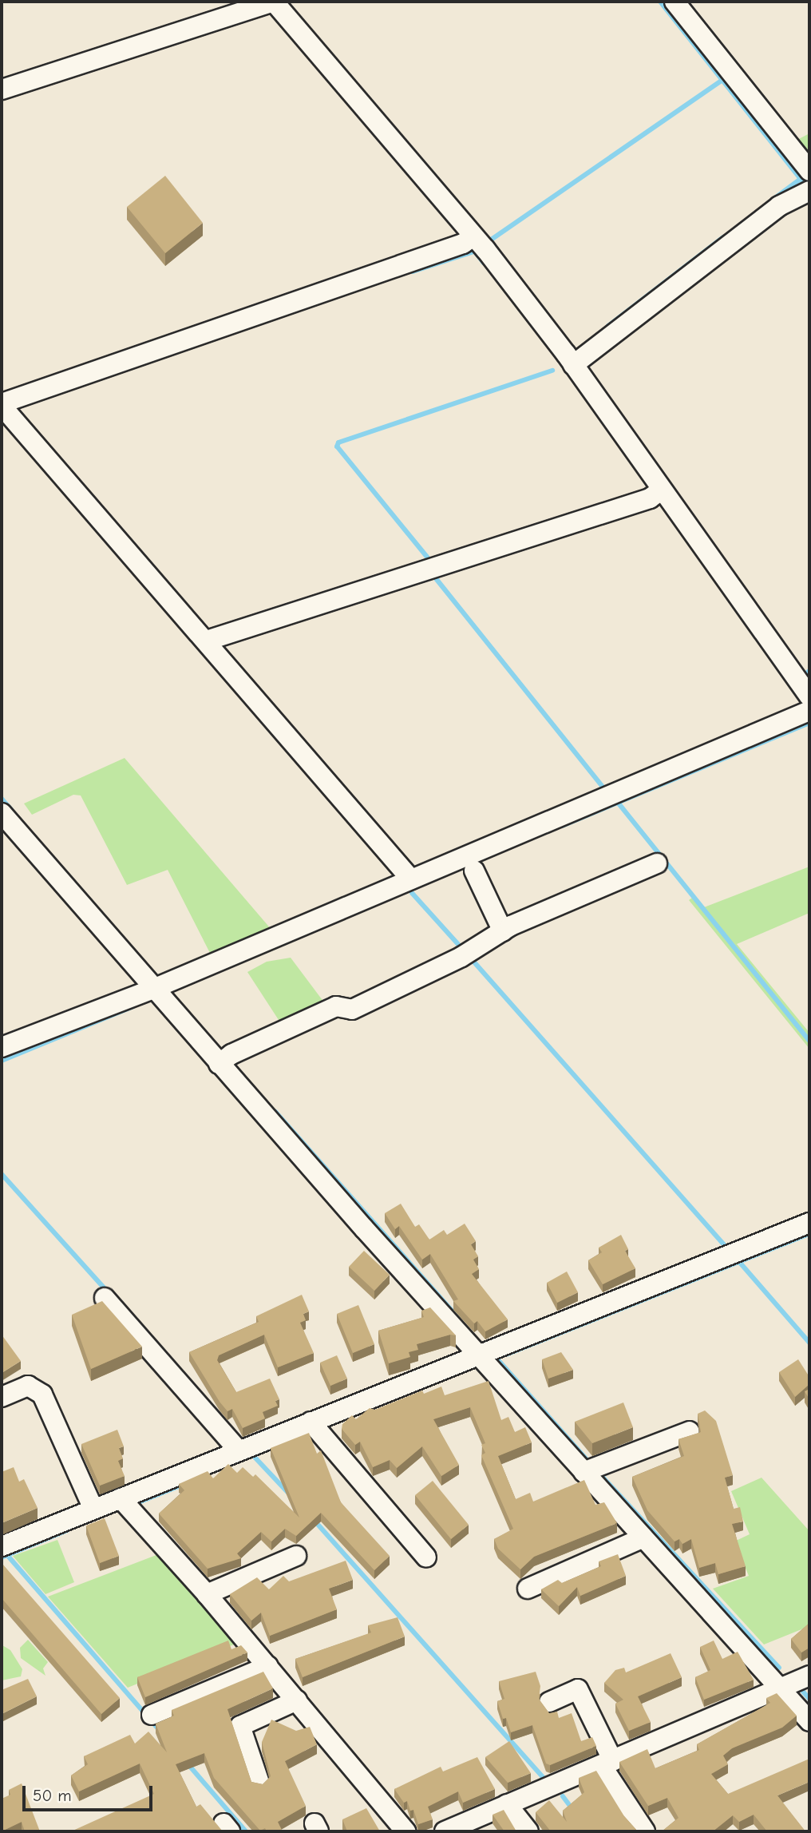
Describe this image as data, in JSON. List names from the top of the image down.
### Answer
{
  "scale_bar": "50 m"
}
